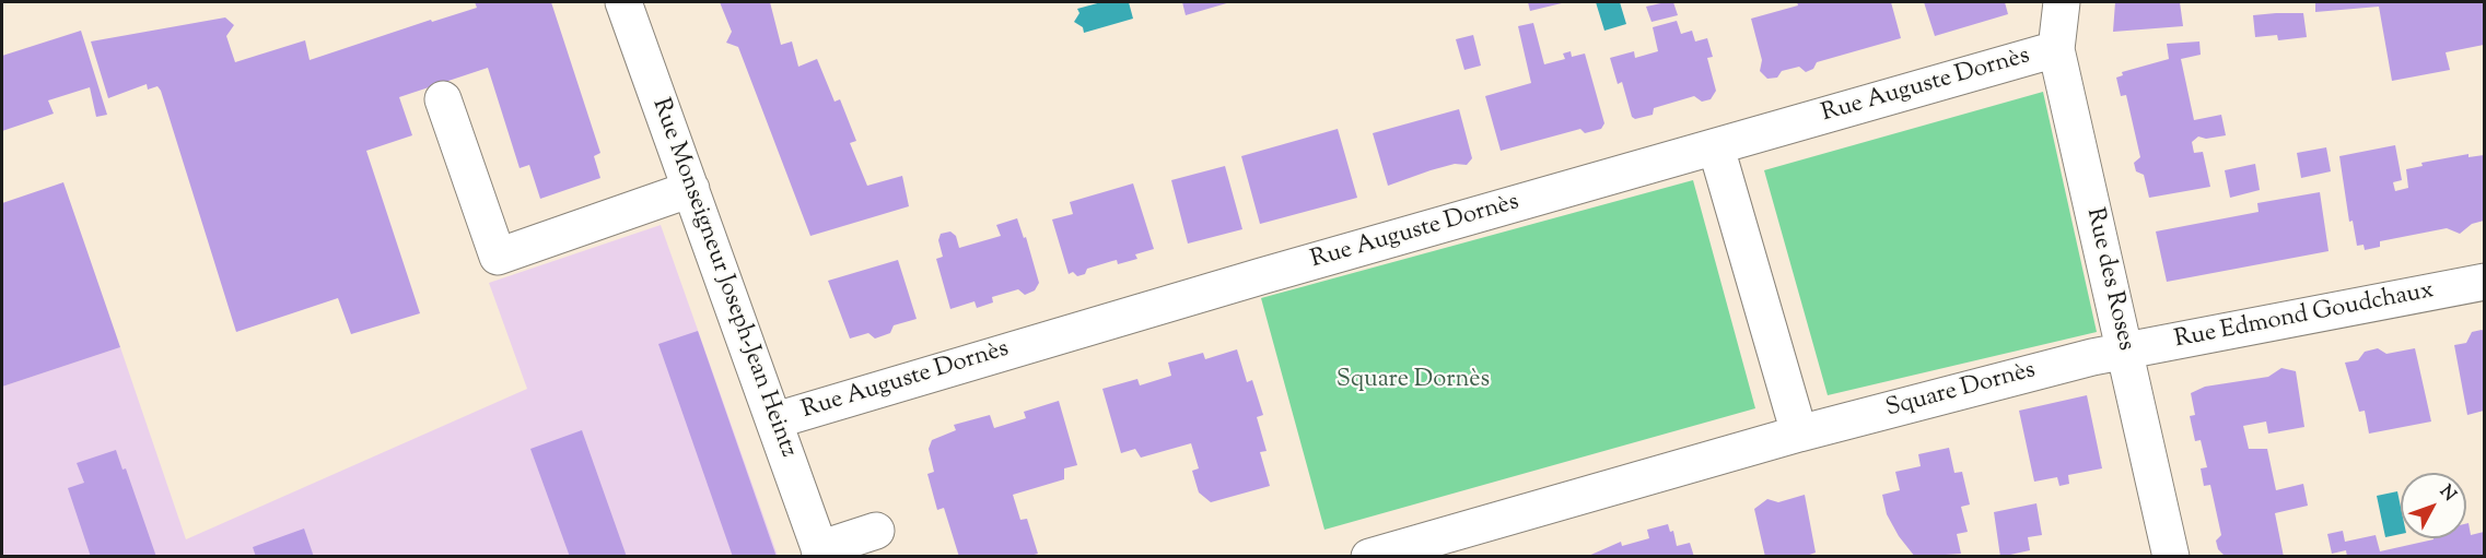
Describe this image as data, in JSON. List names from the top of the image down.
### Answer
{
  "streets": {
    "street": [
      "Rue Auguste Dornès",
      "Rue Monseigneur Joseph-Jean Heintz",
      "Rue des Roses",
      "Rue Edmond Goudchaux",
      "Square Dornès"
    ]
  },
  "crossings": [
    ["Rue Auguste Dornès", "Rue Monseigneur Joseph-Jean Heintz"],
    ["Rue Auguste Dornès", "Rue des Roses"],
    ["Rue des Roses", "Rue Edmond Goudchaux"],
    ["Rue des Roses", "Square Dornès"],
    ["Rue Edmond Goudchaux", "Square Dornès"]
  ],
  "parks": ["Square Dornès"],
  "north": "top right"
}
